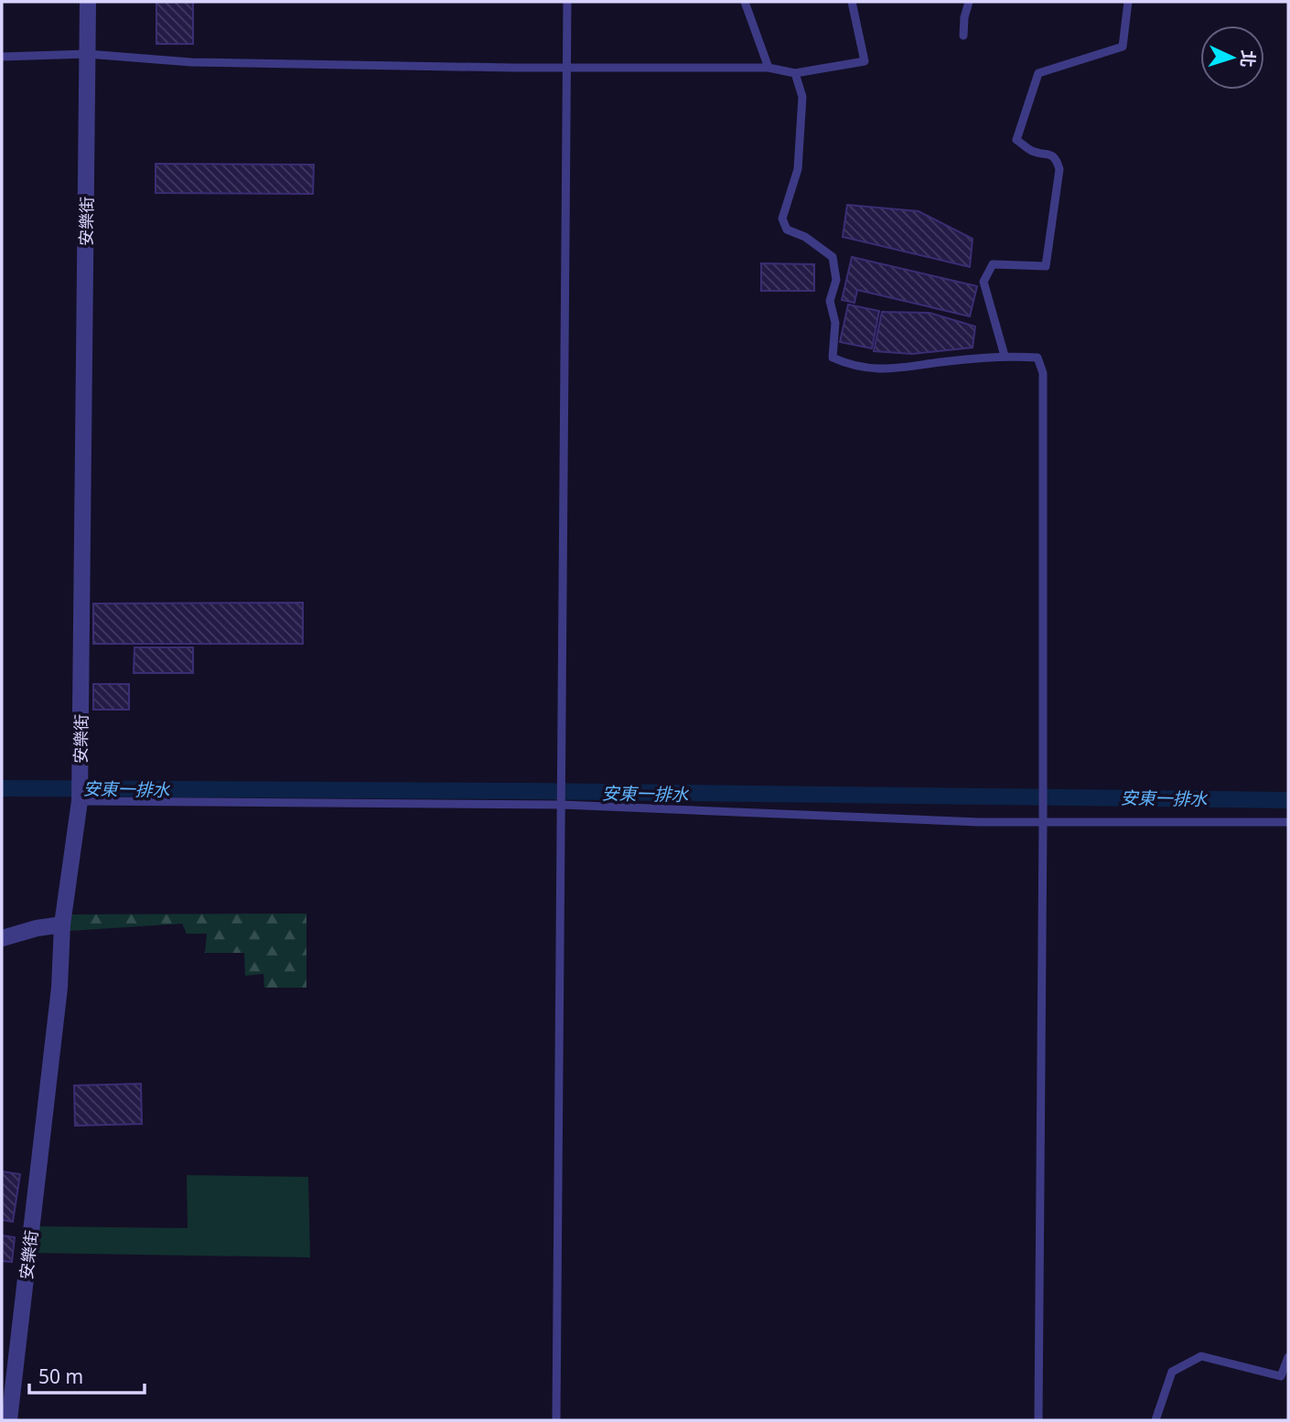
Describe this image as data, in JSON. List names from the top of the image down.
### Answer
{
  "streets": {
    "street": ["安樂街"]
  },
  "water": ["安東一排水"],
  "scale_bar": "50 m",
  "north": "right"
}
